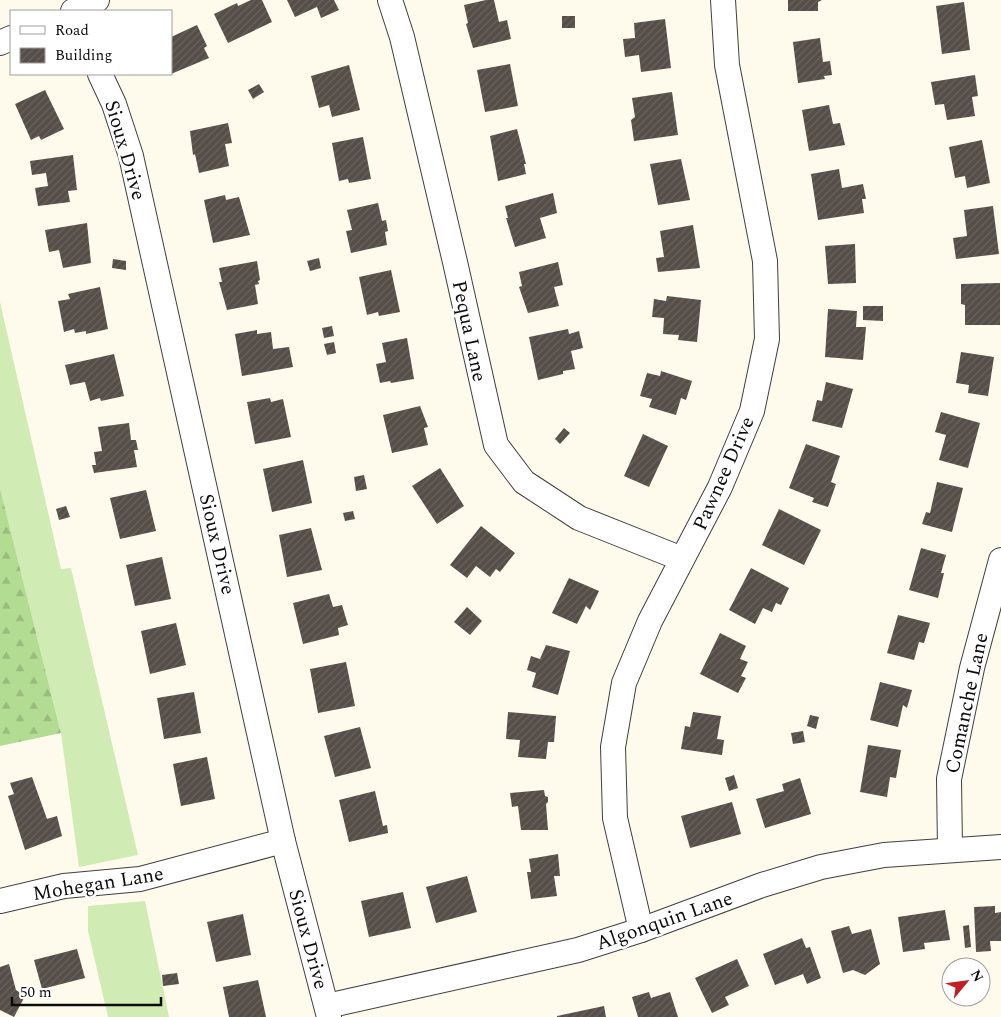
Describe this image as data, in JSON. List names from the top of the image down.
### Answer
{
  "streets": {
    "street": [
      "Sioux Drive",
      "Pequa Lane",
      "Pawnee Drive",
      "Comanche Lane",
      "Mohegan Lane",
      "Algonquin Lane"
    ]
  },
  "crossings": [
    ["Sioux Drive", "Mohegan Lane"],
    ["Sioux Drive", "Algonquin Lane"],
    ["Pequa Lane", "Pawnee Drive"],
    ["Pawnee Drive", "Algonquin Lane"],
    ["Comanche Lane", "Algonquin Lane"]
  ],
  "legend": ["Road", "Building"],
  "scale_bar": "50 m",
  "north": "top right"
}
